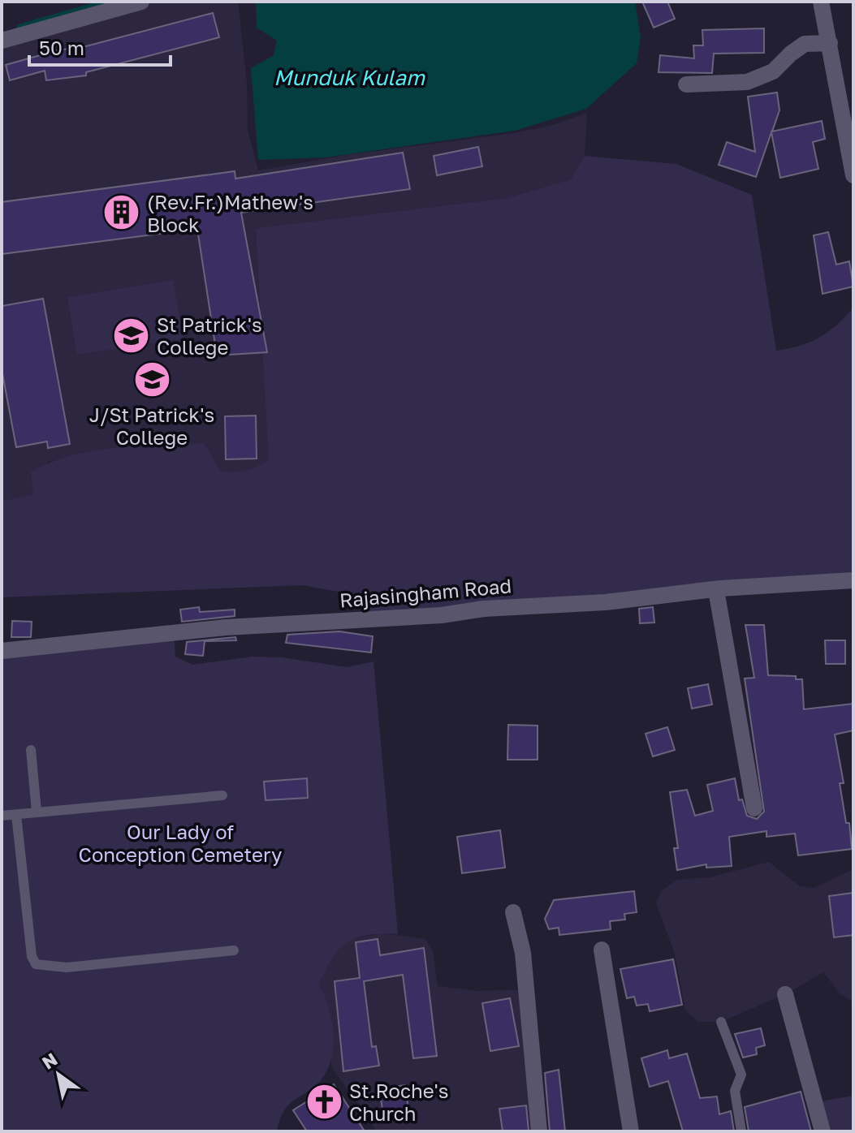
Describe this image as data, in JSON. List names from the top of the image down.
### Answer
{
  "streets": {
    "street": ["Rajasingham Road"]
  },
  "water": ["Munduk Kulam"],
  "parks": ["Our Lady of Conception Cemetery"],
  "places": {
    "building": ["(Rev.Fr.)Mathew's Block"],
    "school or university": ["St Patrick's College", "J/St Patrick's College"],
    "church": ["St.Roche's Church"]
  },
  "scale_bar": "50 m",
  "north": "top left"
}
